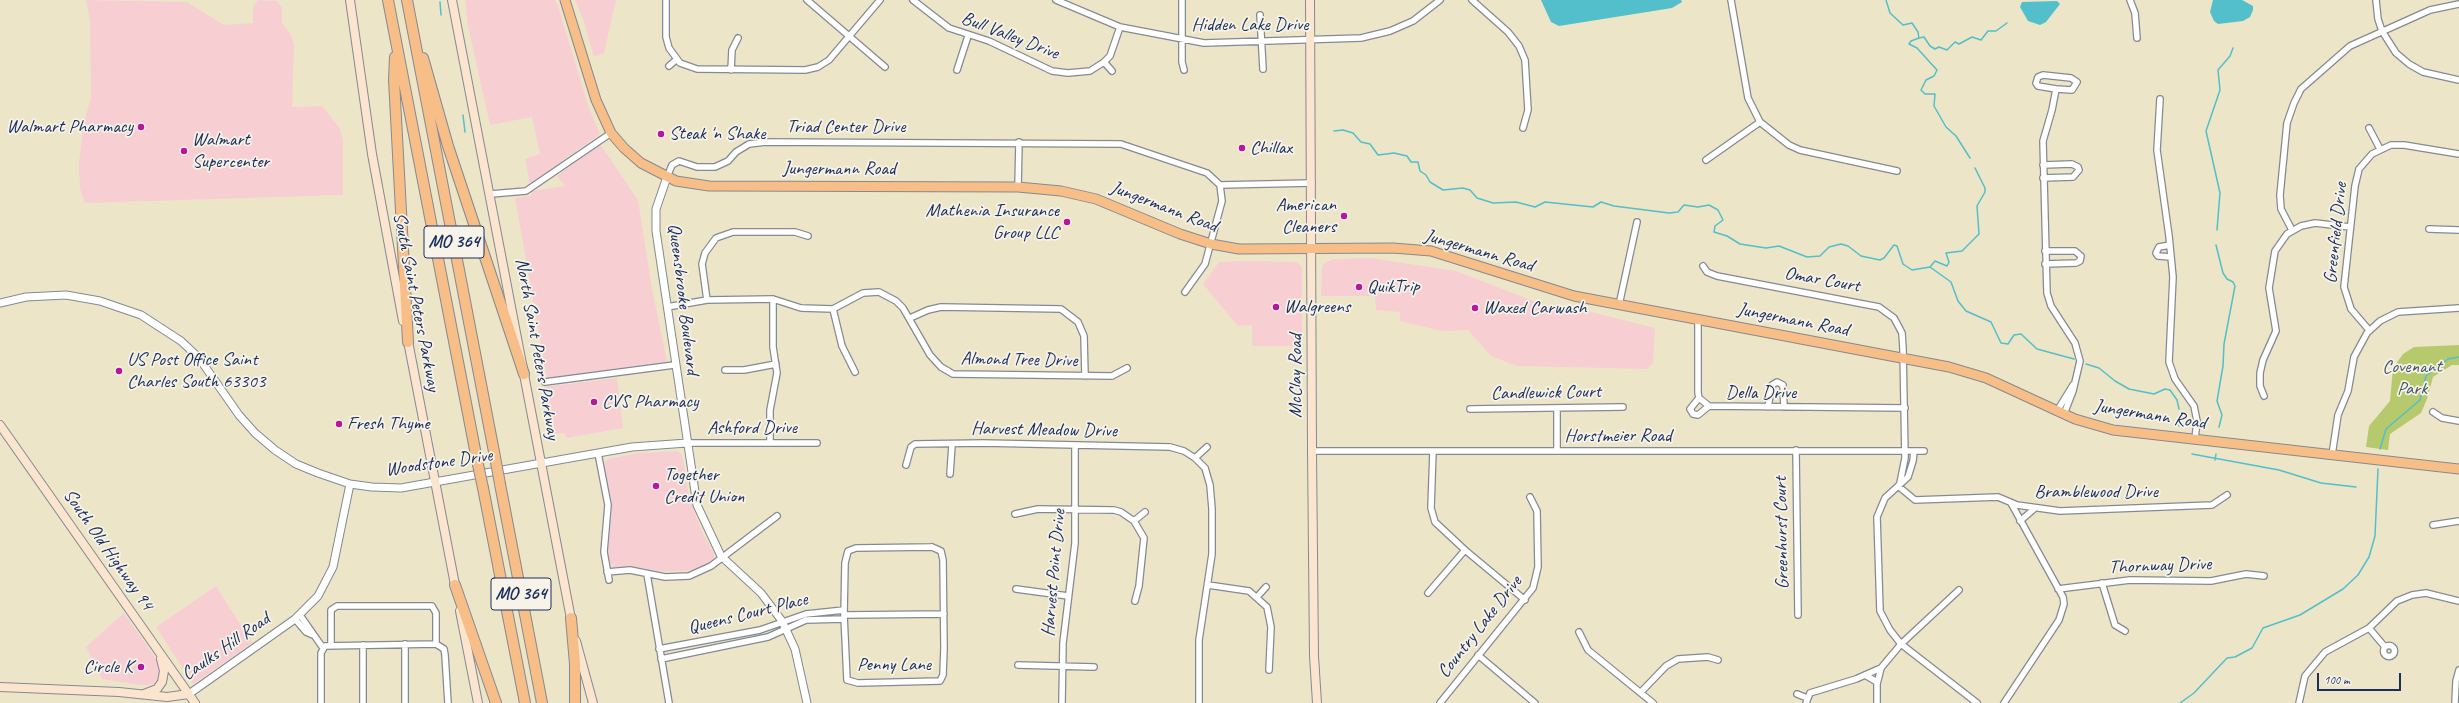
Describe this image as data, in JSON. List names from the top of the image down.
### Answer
{
  "streets": {
    "highway": ["MO 364"],
    "main road": [
      "Jungermann Road",
      "South Saint Peters Parkway",
      "North Saint Peters Parkway",
      "McClay Road",
      "South Old Highway 94",
      "Caulks Hill Road"
    ],
    "street": [
      "Hidden Lake Drive",
      "Bull Valley Drive",
      "Triad Center Drive",
      "Greenfield Drive",
      "Omar Court",
      "Queensbrooke Boulevard",
      "Almond Tree Drive",
      "Candlewick Court",
      "Della Drive",
      "Ashford Drive",
      "Harvest Meadow Drive",
      "Horstmeier Road",
      "Woodstone Drive",
      "Bramblewood Drive",
      "Greenhurst Court",
      "Thornway Drive",
      "Harvest Point Drive",
      "Queens Court Place",
      "Country Lake Drive",
      "Penny Lane"
    ]
  },
  "crossings": [
    ["Hidden Lake Drive", "McClay Road"],
    ["Triad Center Drive", "Jungermann Road"],
    ["Triad Center Drive", "Queensbrooke Boulevard"],
    ["Jungermann Road", "Omar Court"],
    ["Jungermann Road", "Queensbrooke Boulevard"],
    ["Jungermann Road", "McClay Road"],
    ["Jungermann Road", "Della Drive"],
    ["Omar Court", "Della Drive"],
    ["Omar Court", "Horstmeier Road"],
    ["Omar Court", "Bramblewood Drive"],
    ["Queensbrooke Boulevard", "Almond Tree Drive"],
    ["Queensbrooke Boulevard", "Ashford Drive"],
    ["Queensbrooke Boulevard", "Woodstone Drive"],
    ["Queensbrooke Boulevard", "Queens Court Place"],
    ["South Saint Peters Parkway", "Woodstone Drive"],
    ["North Saint Peters Parkway", "Woodstone Drive"],
    ["McClay Road", "Horstmeier Road"],
    ["Ashford Drive", "Woodstone Drive"],
    ["Harvest Meadow Drive", "Harvest Point Drive"],
    ["Horstmeier Road", "Greenhurst Court"],
    ["Woodstone Drive", "Caulks Hill Road"],
    ["South Old Highway 94", "Caulks Hill Road"],
    ["Queens Court Place", "Penny Lane"]
  ],
  "parks": ["Covenant Park"],
  "places": [
    "Walmart Pharmacy",
    "Steak 'n Shake",
    "Chillax",
    "Walmart Supercenter",
    "American Cleaners",
    "Mathenia Insurance Group LLC",
    "QuikTrip",
    "Walgreens",
    "Waxed Carwash",
    "US Post Office Saint Charles South 63303",
    "CVS Pharmacy",
    "Fresh Thyme",
    "Together Credit Union",
    "Circle K"
  ],
  "scale_bar": "100 m"
}
